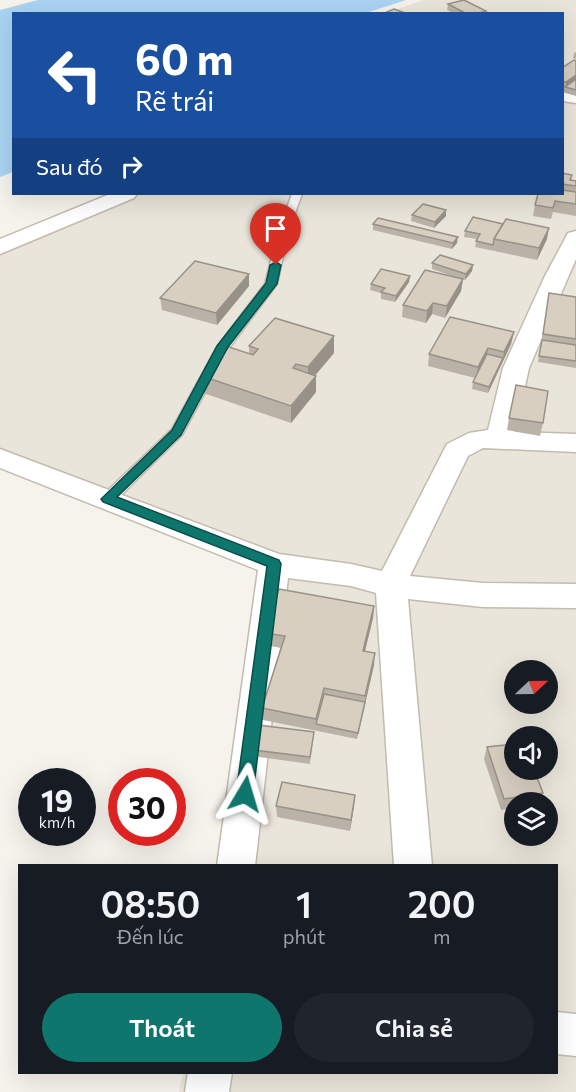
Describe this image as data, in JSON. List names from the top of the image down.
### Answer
{
  "north": "right",
  "page": {
    "turn": ["60 m", "Rẽ trái"],
    "then": "Sau đó",
    "speed": "19 km/h",
    "limit": "30",
    "eta": [
      "08:50",
      "Đến lúc",
      "1",
      "phút",
      "200",
      "m"
    ],
    "buttons": ["Thoát", "Chia sẻ"]
  }
}
